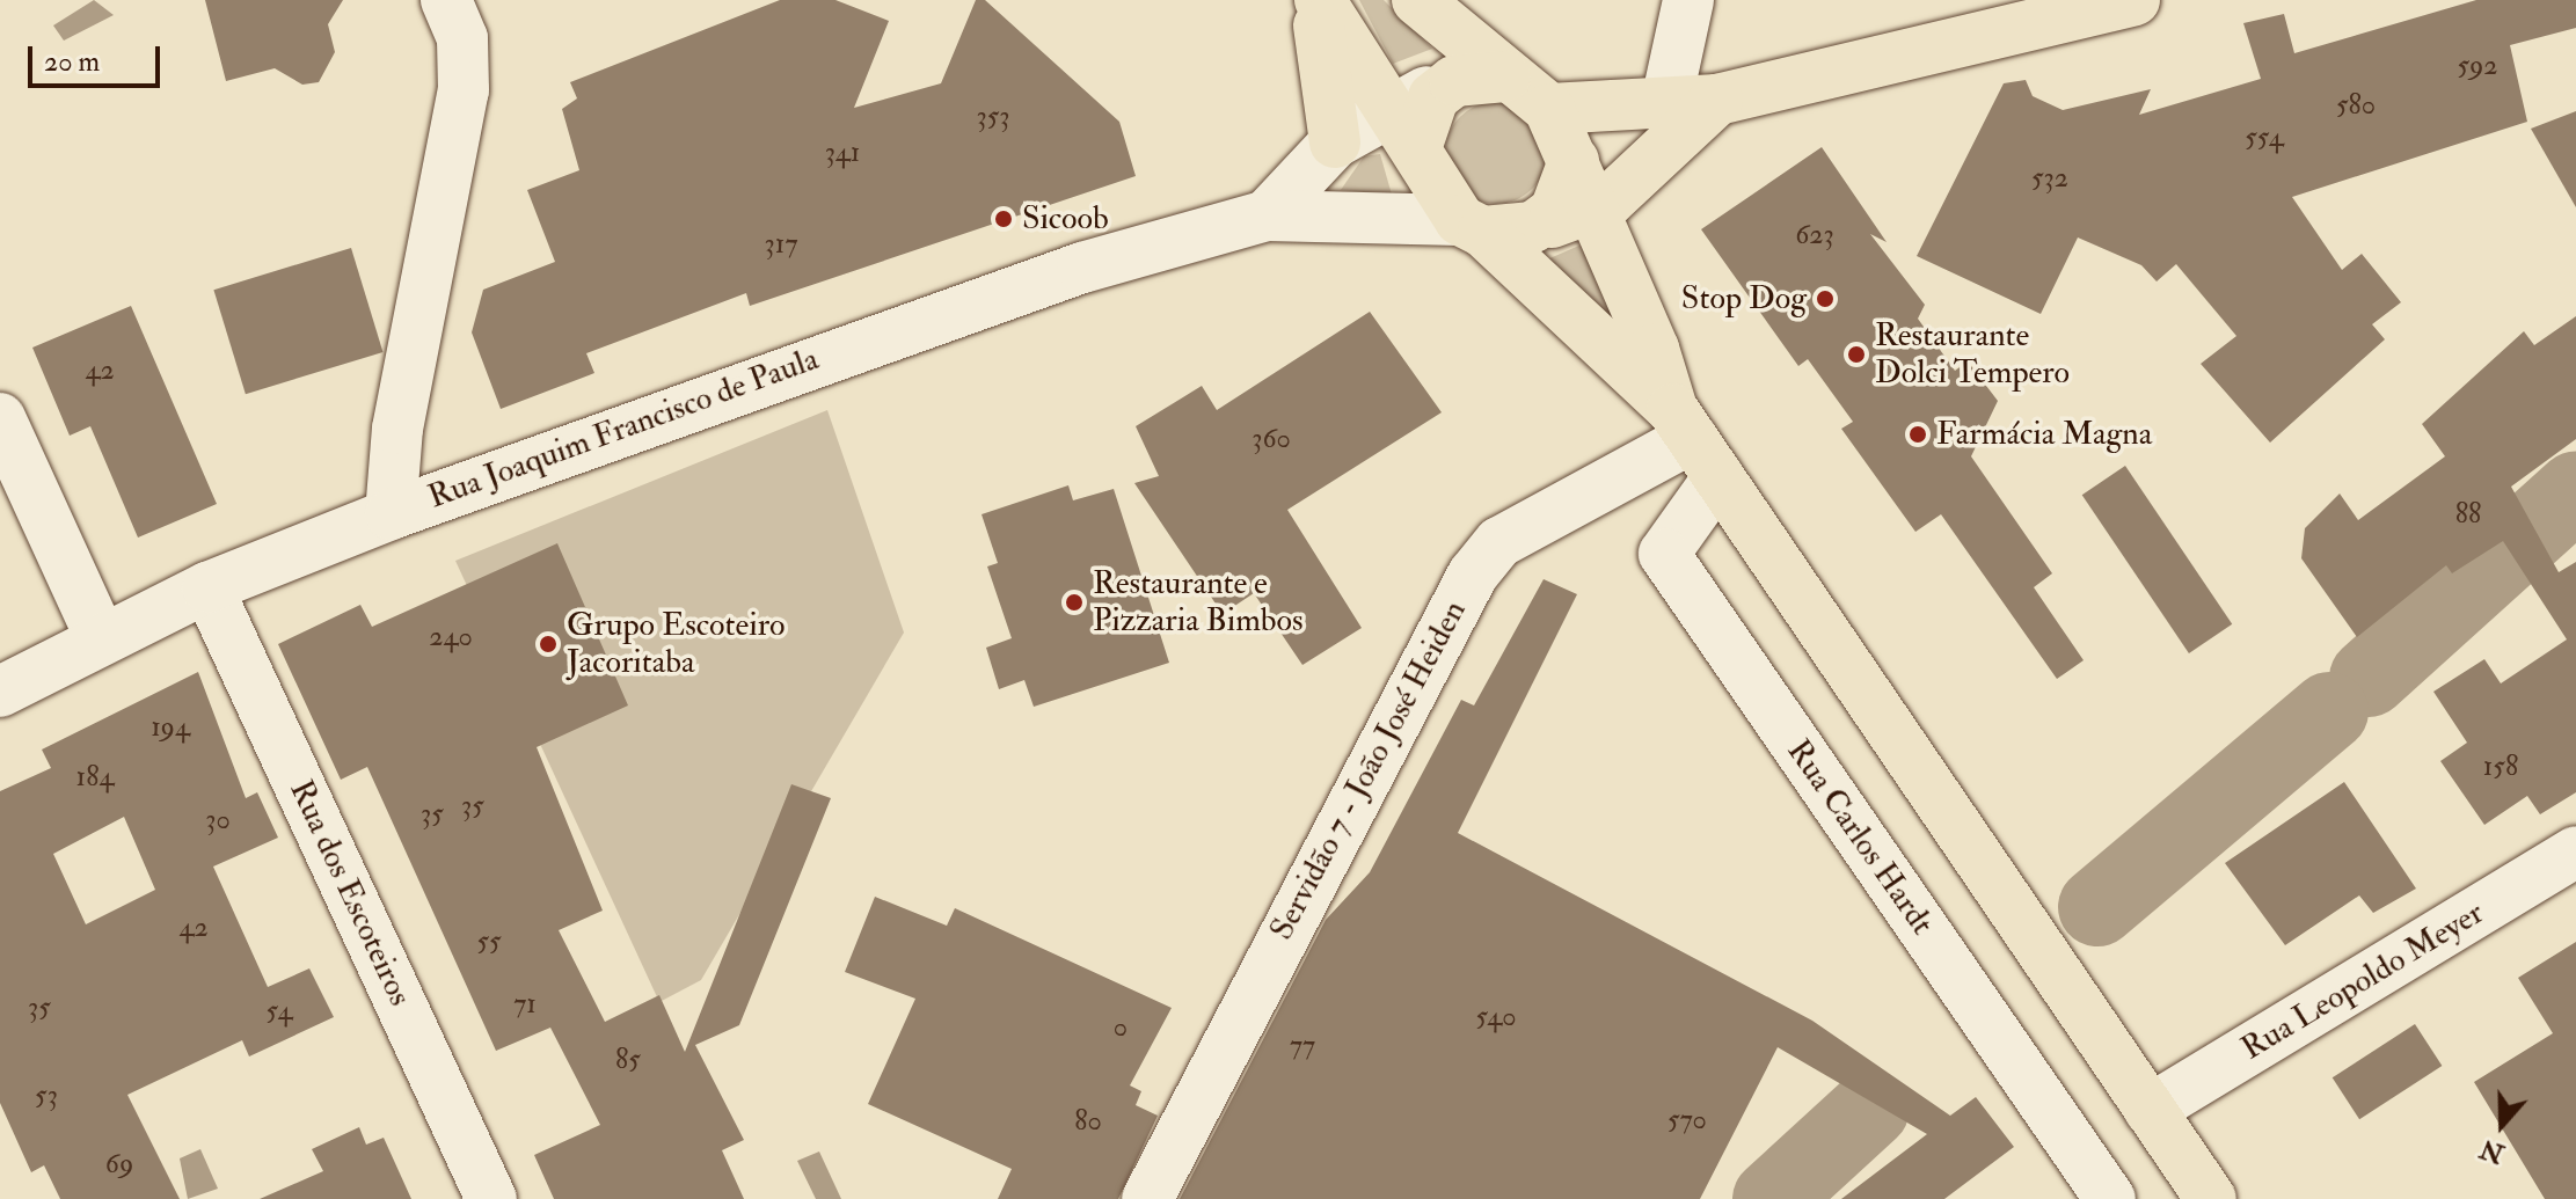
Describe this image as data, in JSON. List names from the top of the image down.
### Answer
{
  "streets": {
    "street": [
      "Rua Joaquim Francisco de Paula",
      "Servidão 7 - João José Heiden",
      "Rua Carlos Hardt",
      "Rua dos Escoteiros",
      "Rua Leopoldo Meyer"
    ]
  },
  "crossings": [
    ["Rua Joaquim Francisco de Paula", "Rua dos Escoteiros"],
    ["Servidão 7 - João José Heiden", "Rua Carlos Hardt"]
  ],
  "places": [
    "Sicoob",
    "Stop Dog",
    "Restaurante Dolci Tempero",
    "Farmácia Magna",
    "Restaurante e Pizzaria Bimbos",
    "Grupo Escoteiro Jacoritaba"
  ],
  "house_numbers": [
    "592",
    "580",
    "353",
    "554",
    "341",
    "532",
    "623",
    "317",
    "42",
    "360",
    "88",
    "240",
    "194",
    "158",
    "184",
    "35",
    "35",
    "30",
    "42",
    "55",
    "71",
    "35",
    "54",
    "540",
    "0",
    "77",
    "85",
    "53",
    "570",
    "80",
    "69"
  ],
  "scale_bar": "20 m",
  "north": "bottom"
}
